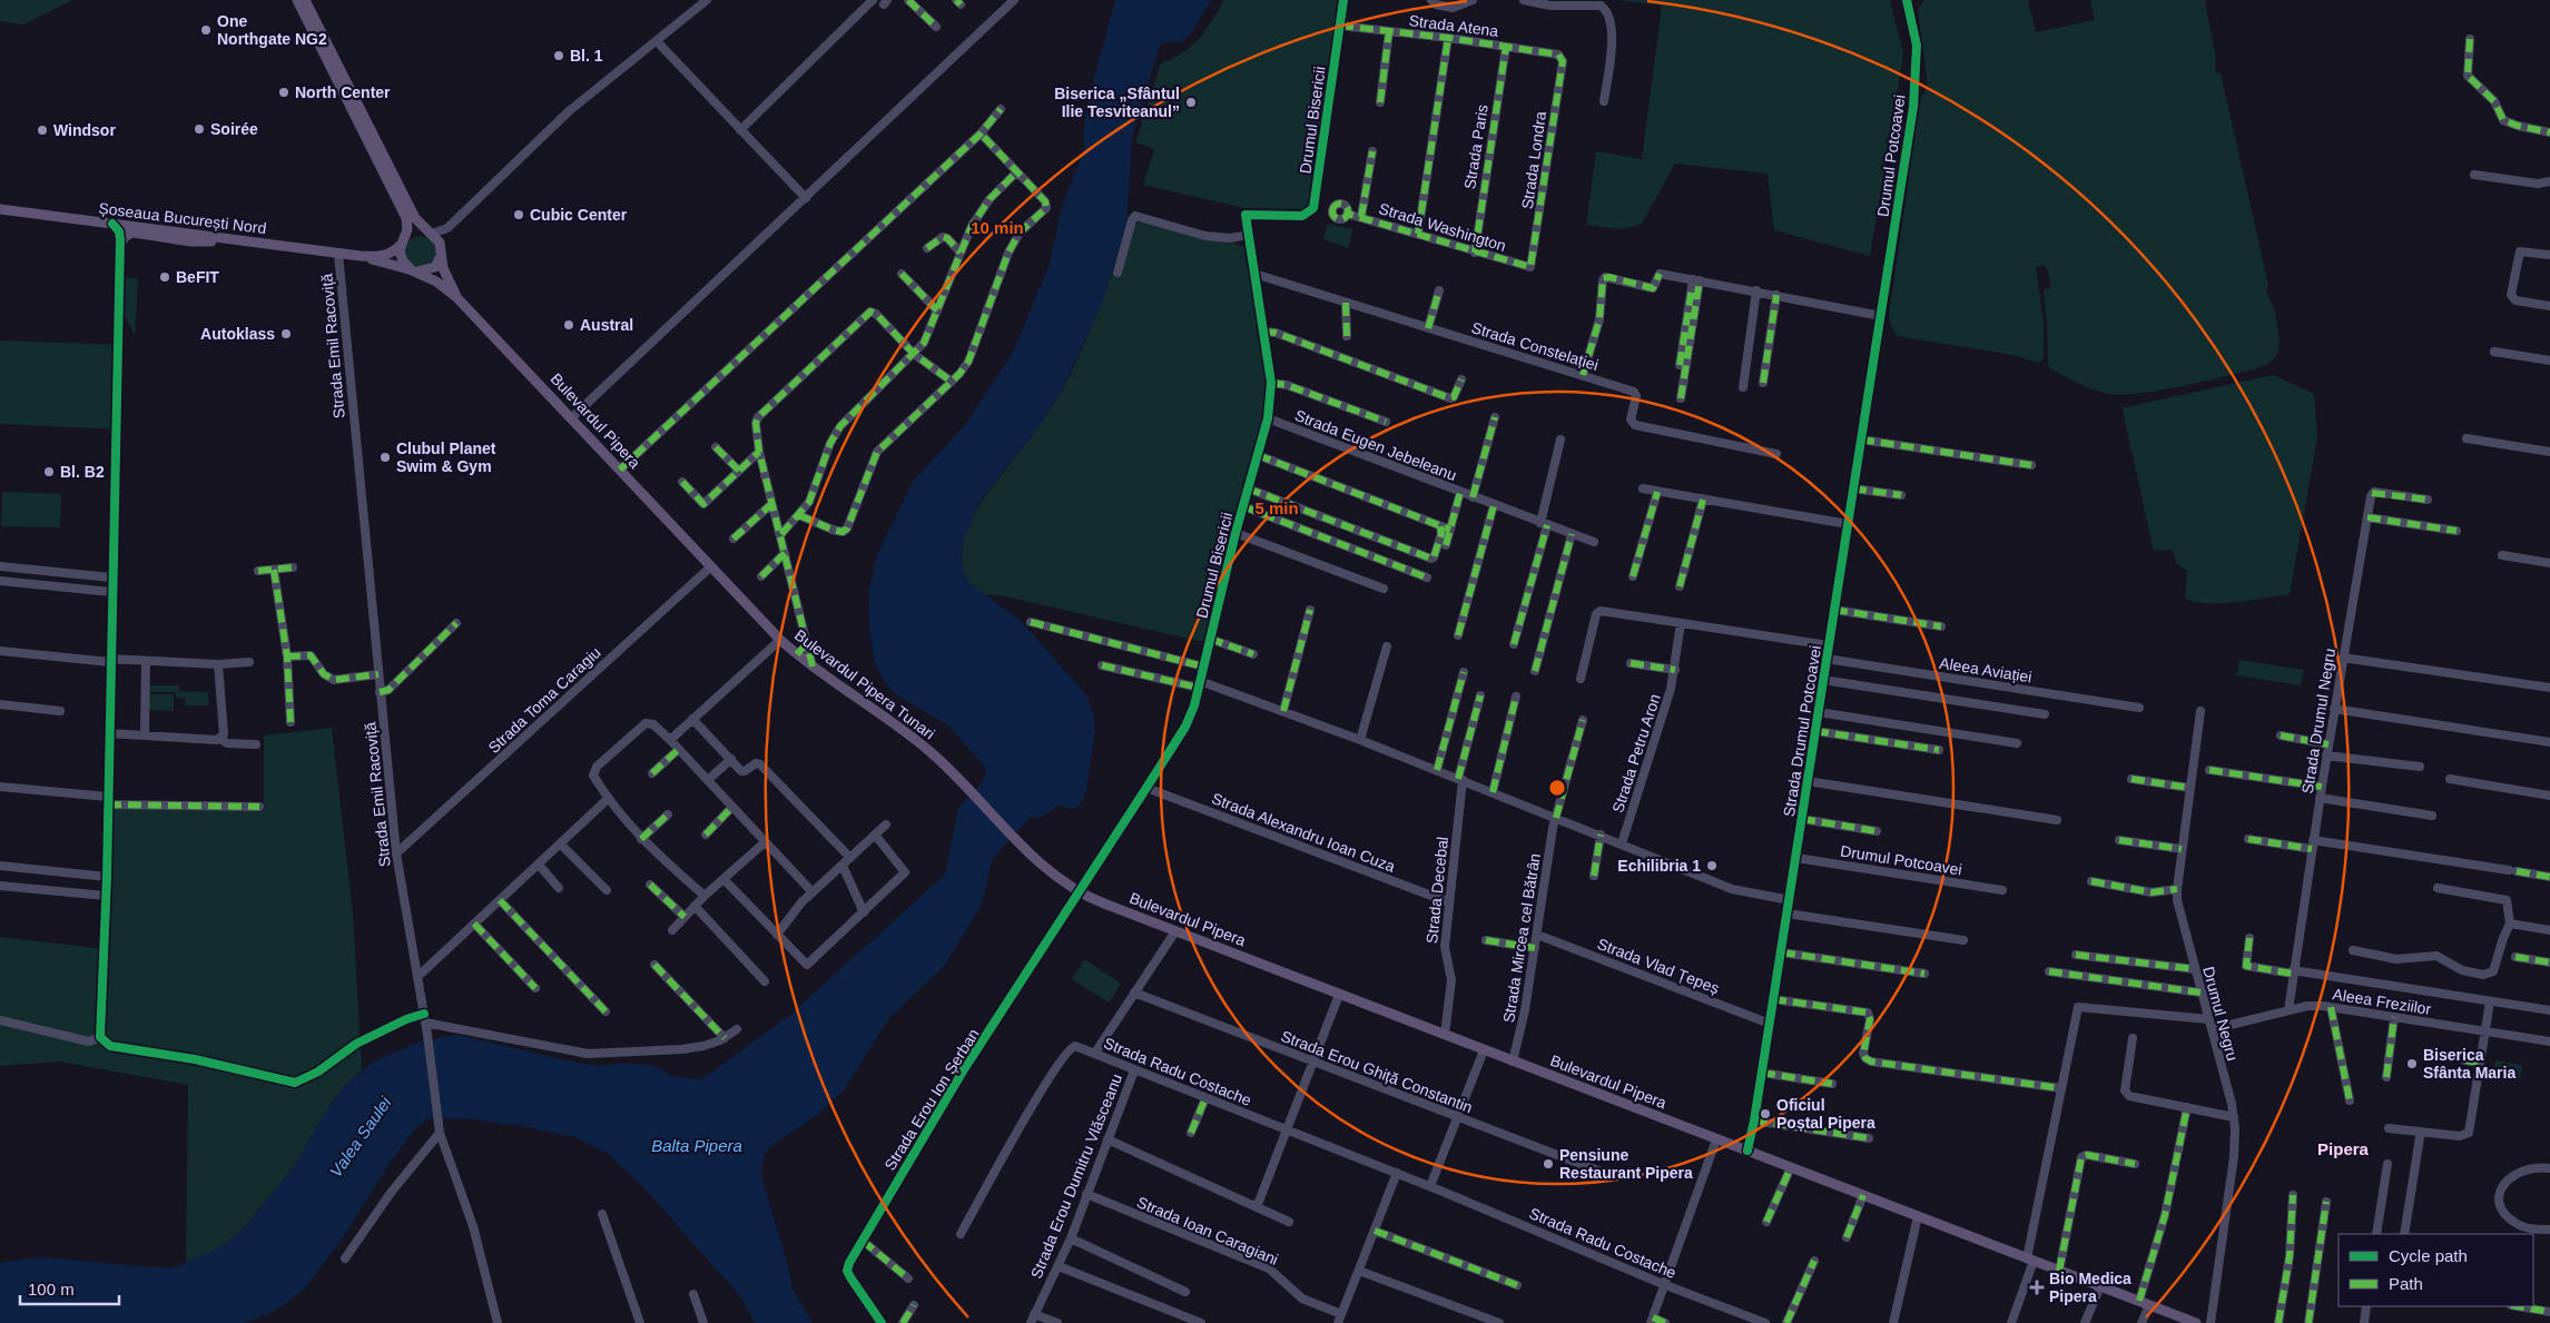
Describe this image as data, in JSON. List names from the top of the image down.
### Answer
{
  "streets": {
    "main road": ["Șoseaua București Nord", "Bulevardul Pipera", "Bulevardul Pipera Tunari"],
    "street": [
      "Strada Atena",
      "Drumul Bisericii",
      "Strada Paris",
      "Drumul Potcoavei",
      "Strada Londra",
      "Strada Washington",
      "Strada Emil Racoviță",
      "Strada Constelației",
      "Strada Eugen Jebeleanu",
      "Aleea Aviației",
      "Strada Toma Caragiu",
      "Strada Drumul Negru",
      "Strada Drumul Potcoavei",
      "Strada Petru Aron",
      "Strada Alexandru Ioan Cuza",
      "Strada Decebal",
      "Strada Mircea cel Bătrân",
      "Strada Vlad Țepeș",
      "Aleea Freziilor",
      "Drumul Negru",
      "Strada Radu Costache",
      "Strada Erou Ghiță Constantin",
      "Strada Erou Ion Șerban",
      "Strada Erou Dumitru Vlăsceanu",
      "Strada Ioan Caragiani"
    ]
  },
  "crossings": [
    ["Strada Atena", "Drumul Bisericii"],
    ["Strada Atena", "Strada Paris"],
    ["Strada Atena", "Strada Londra"],
    ["Drumul Bisericii", "Strada Washington"],
    ["Drumul Bisericii", "Strada Constelației"],
    ["Drumul Bisericii", "Bulevardul Pipera"],
    ["Drumul Bisericii", "Strada Eugen Jebeleanu"],
    ["Drumul Bisericii", "Strada Alexandru Ioan Cuza"],
    ["Drumul Bisericii", "Strada Erou Ion Șerban"],
    ["Strada Paris", "Strada Washington"],
    ["Drumul Potcoavei", "Strada Drumul Potcoavei"],
    ["Strada Londra", "Strada Washington"],
    ["Șoseaua București Nord", "Strada Emil Racoviță"],
    ["Șoseaua București Nord", "Bulevardul Pipera"],
    ["Strada Emil Racoviță", "Strada Toma Caragiu"],
    ["Bulevardul Pipera", "Bulevardul Pipera Tunari"],
    ["Bulevardul Pipera", "Strada Toma Caragiu"],
    ["Bulevardul Pipera", "Strada Drumul Potcoavei"],
    ["Bulevardul Pipera", "Strada Decebal"],
    ["Bulevardul Pipera", "Strada Mircea cel Bătrân"],
    ["Bulevardul Pipera", "Strada Erou Ion Șerban"],
    ["Aleea Aviației", "Strada Drumul Potcoavei"],
    ["Bulevardul Pipera Tunari", "Strada Toma Caragiu"],
    ["Strada Drumul Negru", "Aleea Freziilor"],
    ["Strada Drumul Potcoavei", "Strada Vlad Țepeș"],
    ["Strada Alexandru Ioan Cuza", "Strada Decebal"],
    ["Strada Mircea cel Bătrân", "Strada Vlad Țepeș"],
    ["Aleea Freziilor", "Drumul Negru"],
    ["Strada Radu Costache", "Strada Erou Dumitru Vlăsceanu"],
    ["Strada Erou Dumitru Vlăsceanu", "Strada Ioan Caragiani"]
  ],
  "districts": ["Pipera"],
  "water": ["Valea Saulei", "Balta Pipera"],
  "places": {
    "other": [
      "One Northgate NG2",
      "Bl. 1",
      "North Center",
      "Biserica „Sfântul Ilie Tesviteanul”",
      "Soirée",
      "Windsor",
      "Cubic Center",
      "BeFIT",
      "Austral",
      "Autoklass",
      "Clubul Planet Swim & Gym",
      "Bl. B2",
      "Echilibria 1",
      "Biserica Sfânta Maria",
      "Oficiul Poștal Pipera",
      "Pensiune Restaurant Pipera"
    ],
    "health": ["Bio Medica Pipera"]
  },
  "legend": ["Cycle path", "Path"],
  "scale_bar": "100 m",
  "rings": ["10 min", "5 min"]
}
